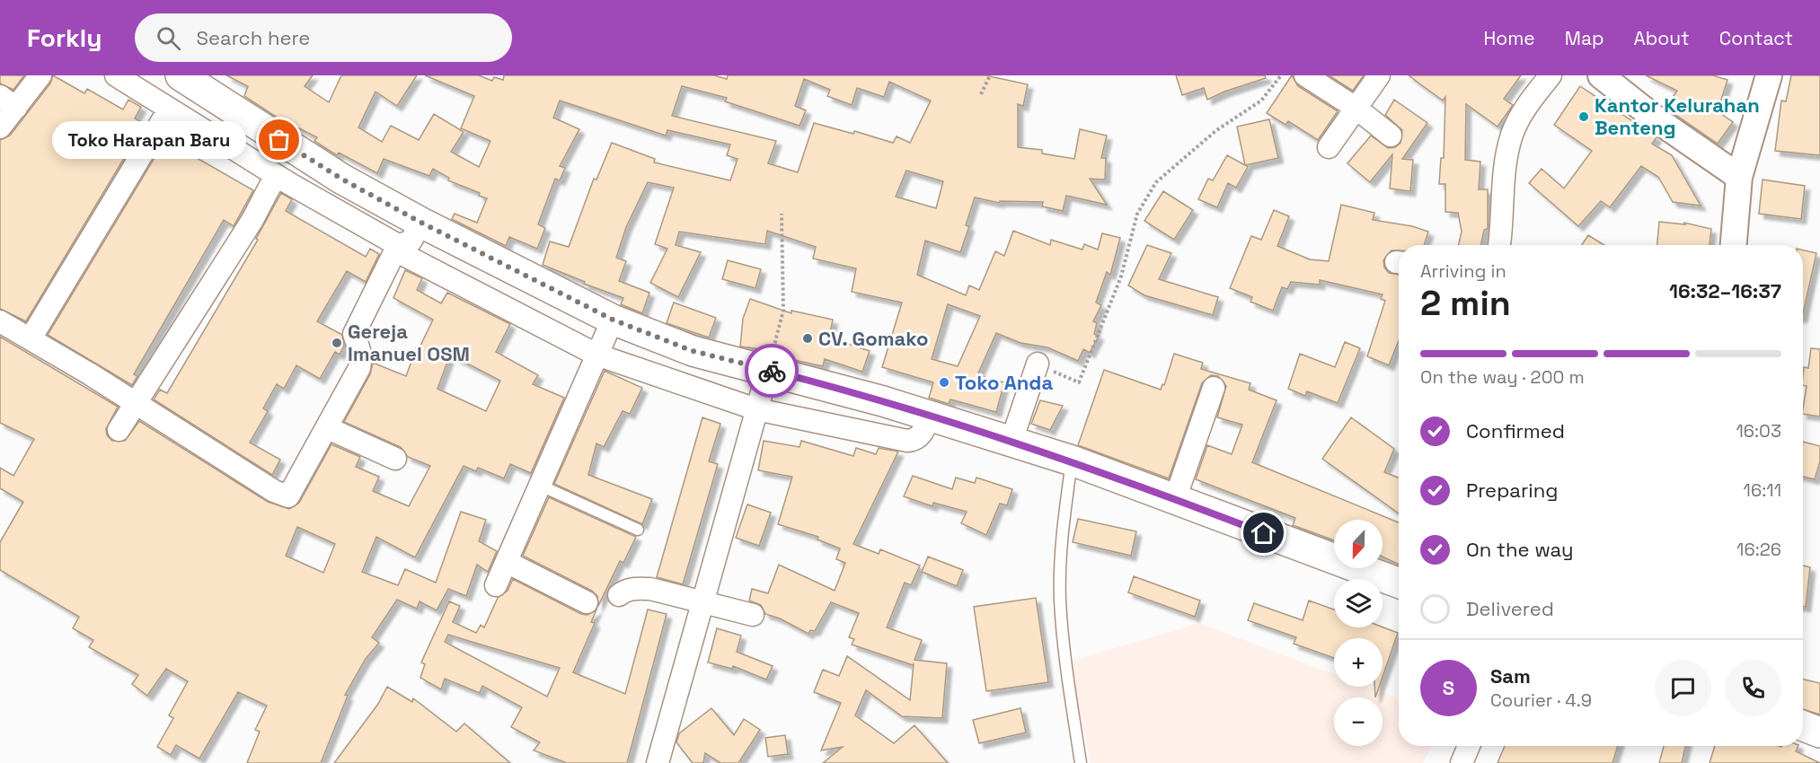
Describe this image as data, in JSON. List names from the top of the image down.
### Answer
{
  "places": [
    "Kantor Kelurahan Benteng",
    "Toko Harapan Baru",
    "CV. Gomako",
    "Gereja Imanuel OSM",
    "Toko Anda"
  ],
  "north": "bottom",
  "page": {
    "header": "Forkly",
    "search": "Search here",
    "nav": [
      "Home",
      "Map",
      "About",
      "Contact"
    ],
    "bubble": "Toko Harapan Baru",
    "heading": ["2 min", "Arriving in", "16:32–16:37"],
    "panel": ["Sam", "Courier · 4.9"],
    "bar": "On the way · 200 m",
    "list": [
      ["Confirmed", "16:03"],
      ["Preparing", "16:11"],
      ["On the way", "16:26"],
      "Delivered"
    ],
    "map_buttons": ["+", "−"],
    "round": "S"
  }
}
